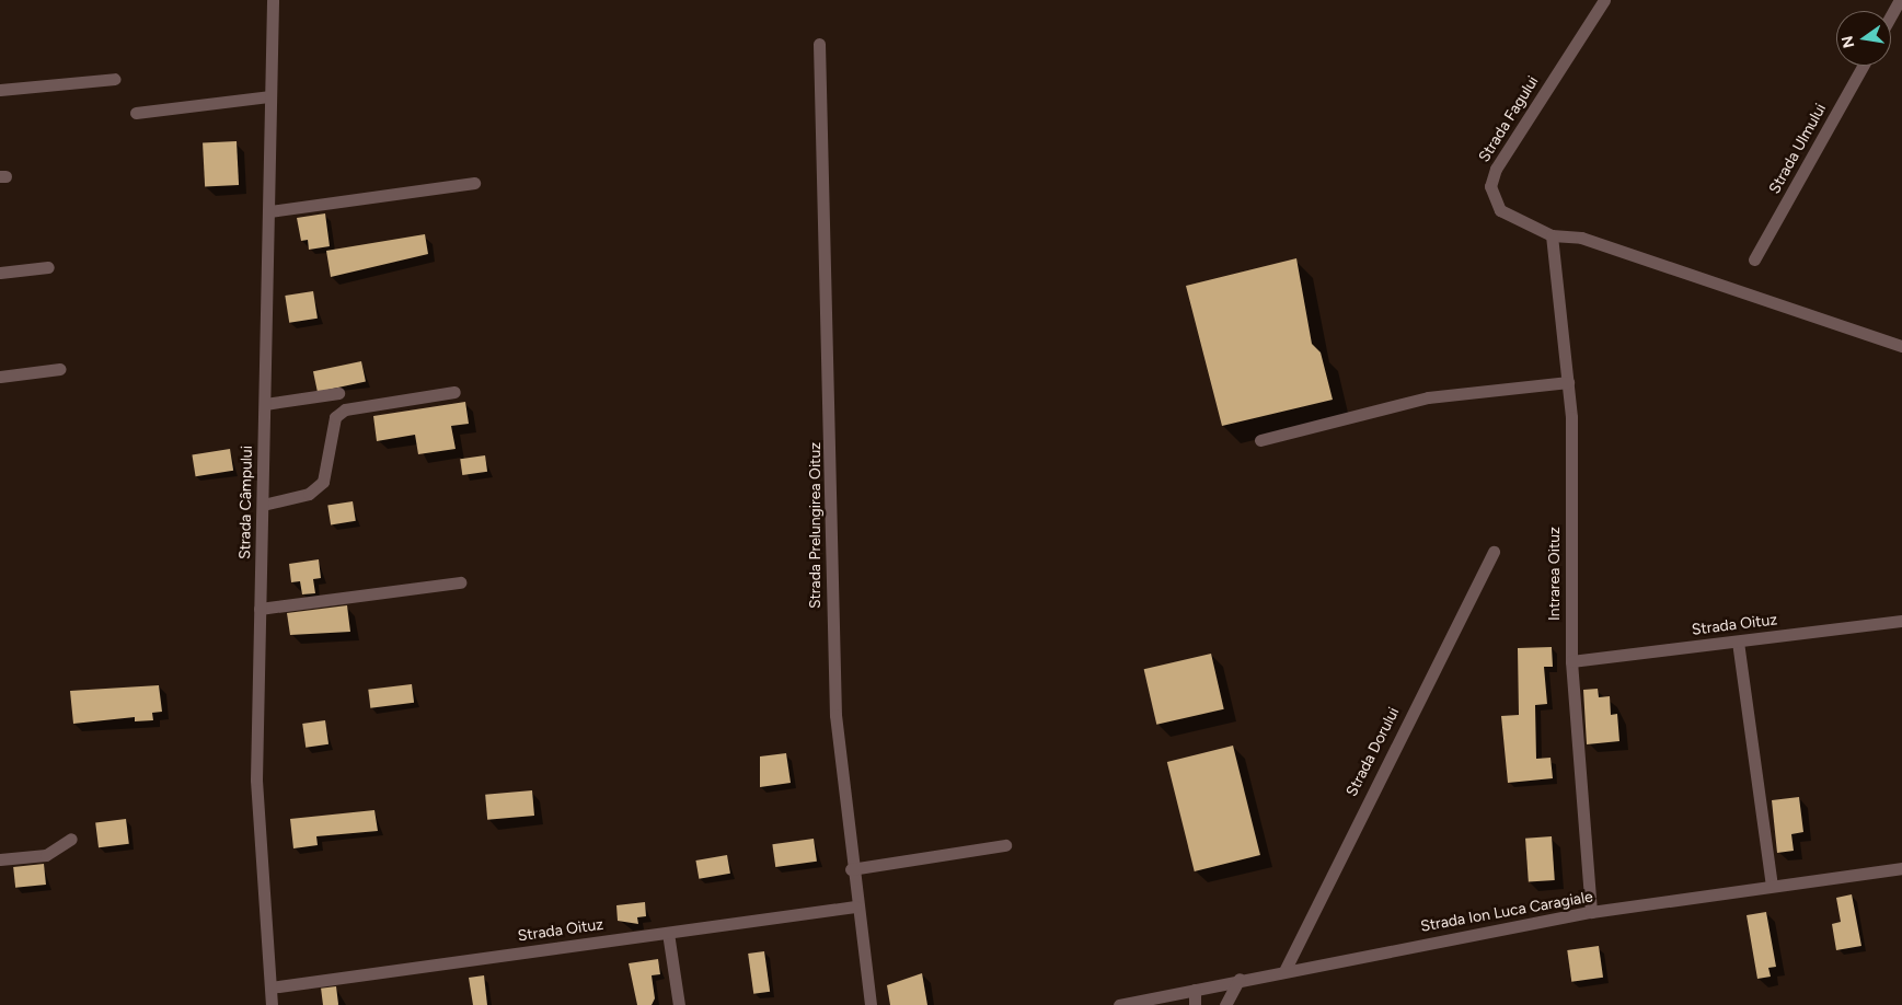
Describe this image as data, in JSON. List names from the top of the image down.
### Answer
{
  "streets": {
    "street": [
      "Strada Fagului",
      "Strada Ulmului",
      "Strada Câmpului",
      "Strada Prelungirea Oituz",
      "Intrarea Oituz",
      "Strada Oituz",
      "Strada Dorului",
      "Strada Ion Luca Caragiale"
    ]
  },
  "crossings": [
    ["Strada Fagului", "Intrarea Oituz"],
    ["Strada Câmpului", "Strada Oituz"],
    ["Strada Prelungirea Oituz", "Strada Oituz"],
    ["Intrarea Oituz", "Strada Oituz"],
    ["Intrarea Oituz", "Strada Ion Luca Caragiale"],
    ["Strada Dorului", "Strada Ion Luca Caragiale"]
  ],
  "north": "left"
}
